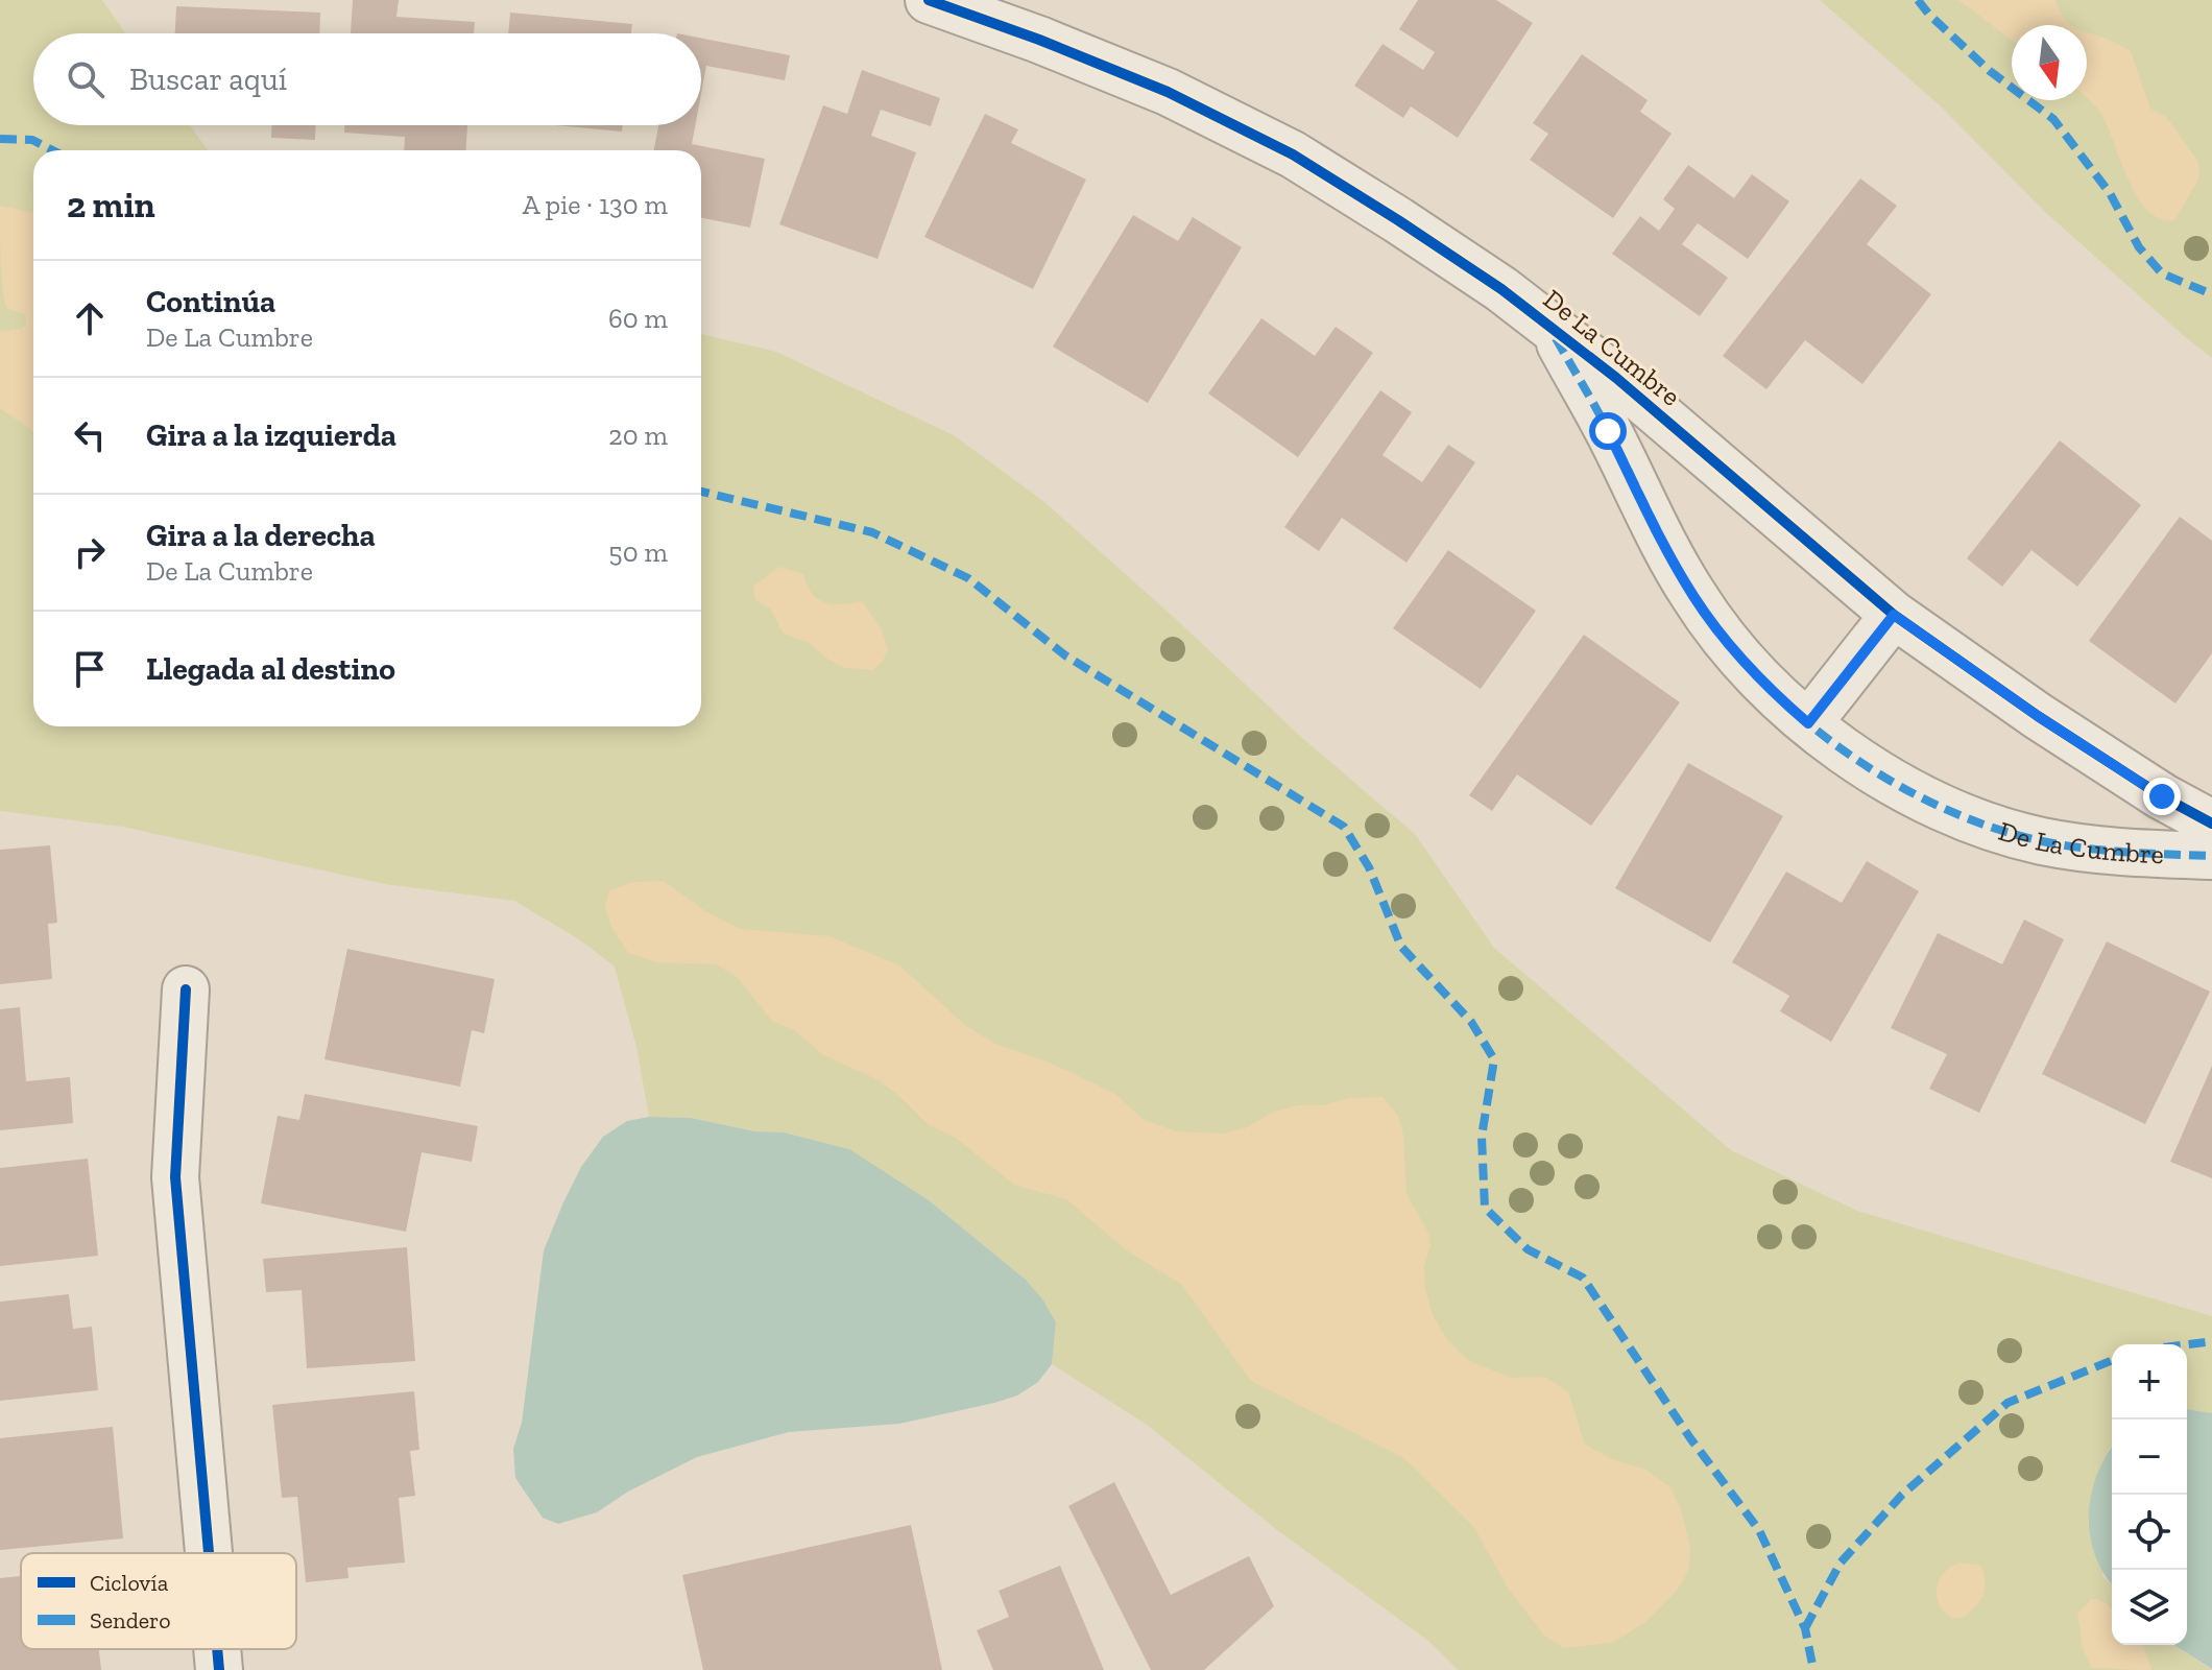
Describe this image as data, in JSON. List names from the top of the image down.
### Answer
{
  "streets": {
    "street": ["De La Cumbre"]
  },
  "legend": ["Ciclovía", "Sendero"],
  "north": "bottom",
  "page": {
    "search": "Buscar aquí",
    "heading": ["2 min", "A pie · 130 m"],
    "list": [
      ["Continúa", "De La Cumbre", "60 m"],
      ["Gira a la izquierda", "20 m"],
      ["Gira a la derecha", "De La Cumbre", "50 m"],
      "Llegada al destino"
    ],
    "map_buttons": ["+", "−"]
  }
}
